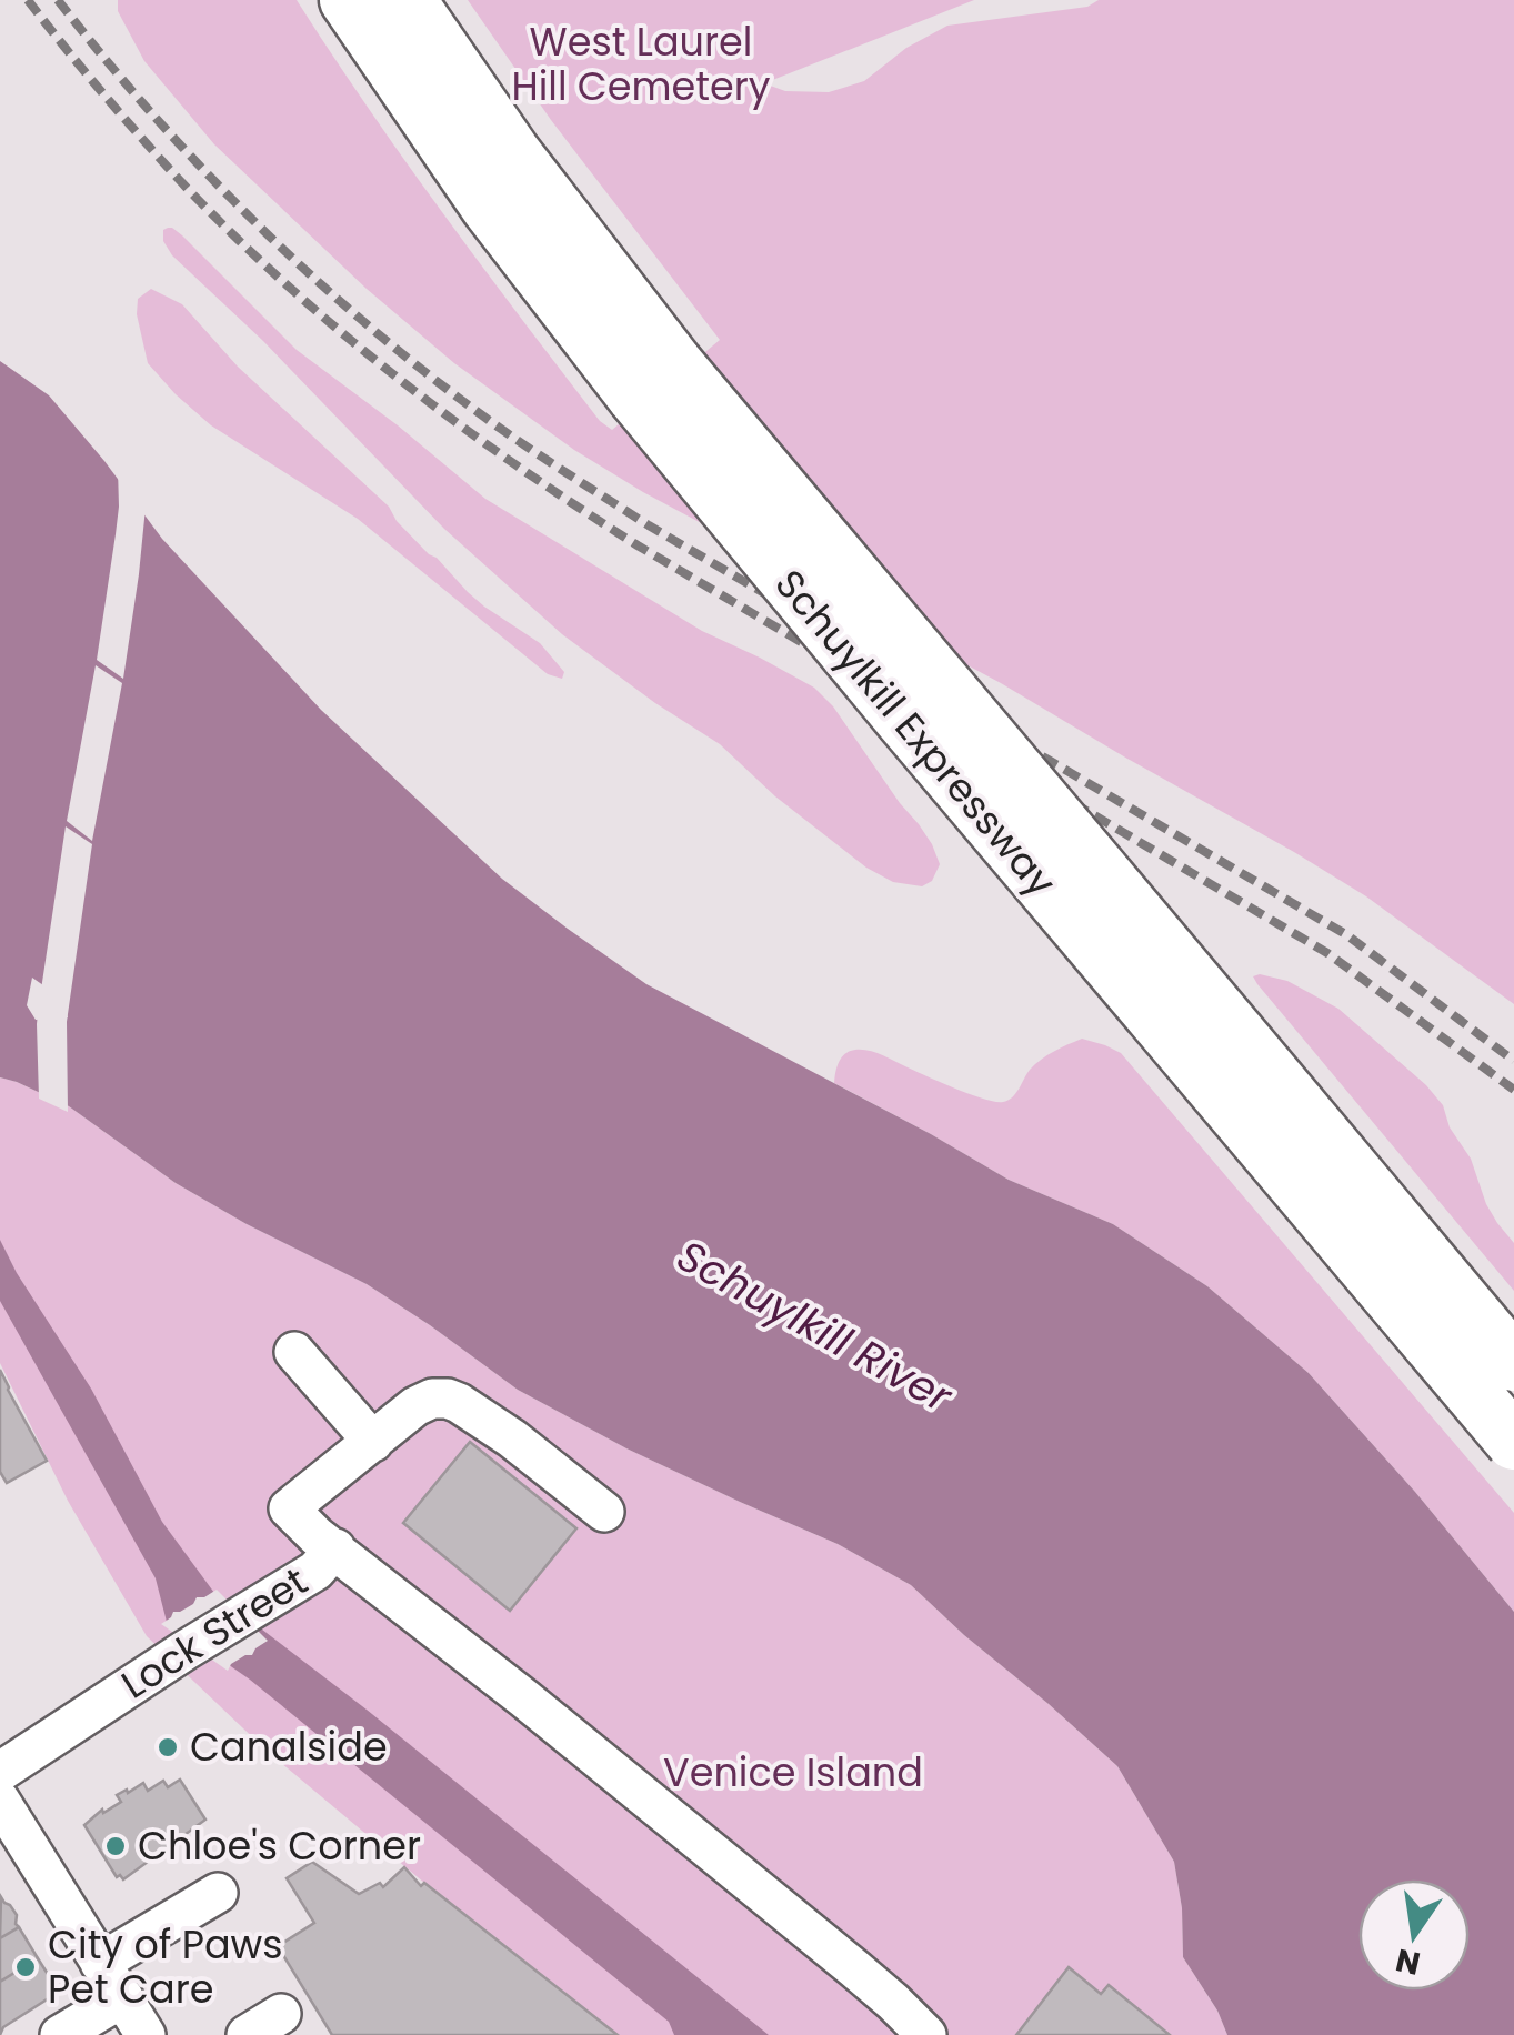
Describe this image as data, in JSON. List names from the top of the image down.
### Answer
{
  "streets": {
    "highway": ["Schuylkill Expressway"],
    "street": ["Lock Street"]
  },
  "water": ["Schuylkill River"],
  "parks": ["West Laurel Hill Cemetery", "Venice Island"],
  "places": ["Canalside", "Chloe's Corner", "City of Paws Pet Care"],
  "north": "bottom"
}
